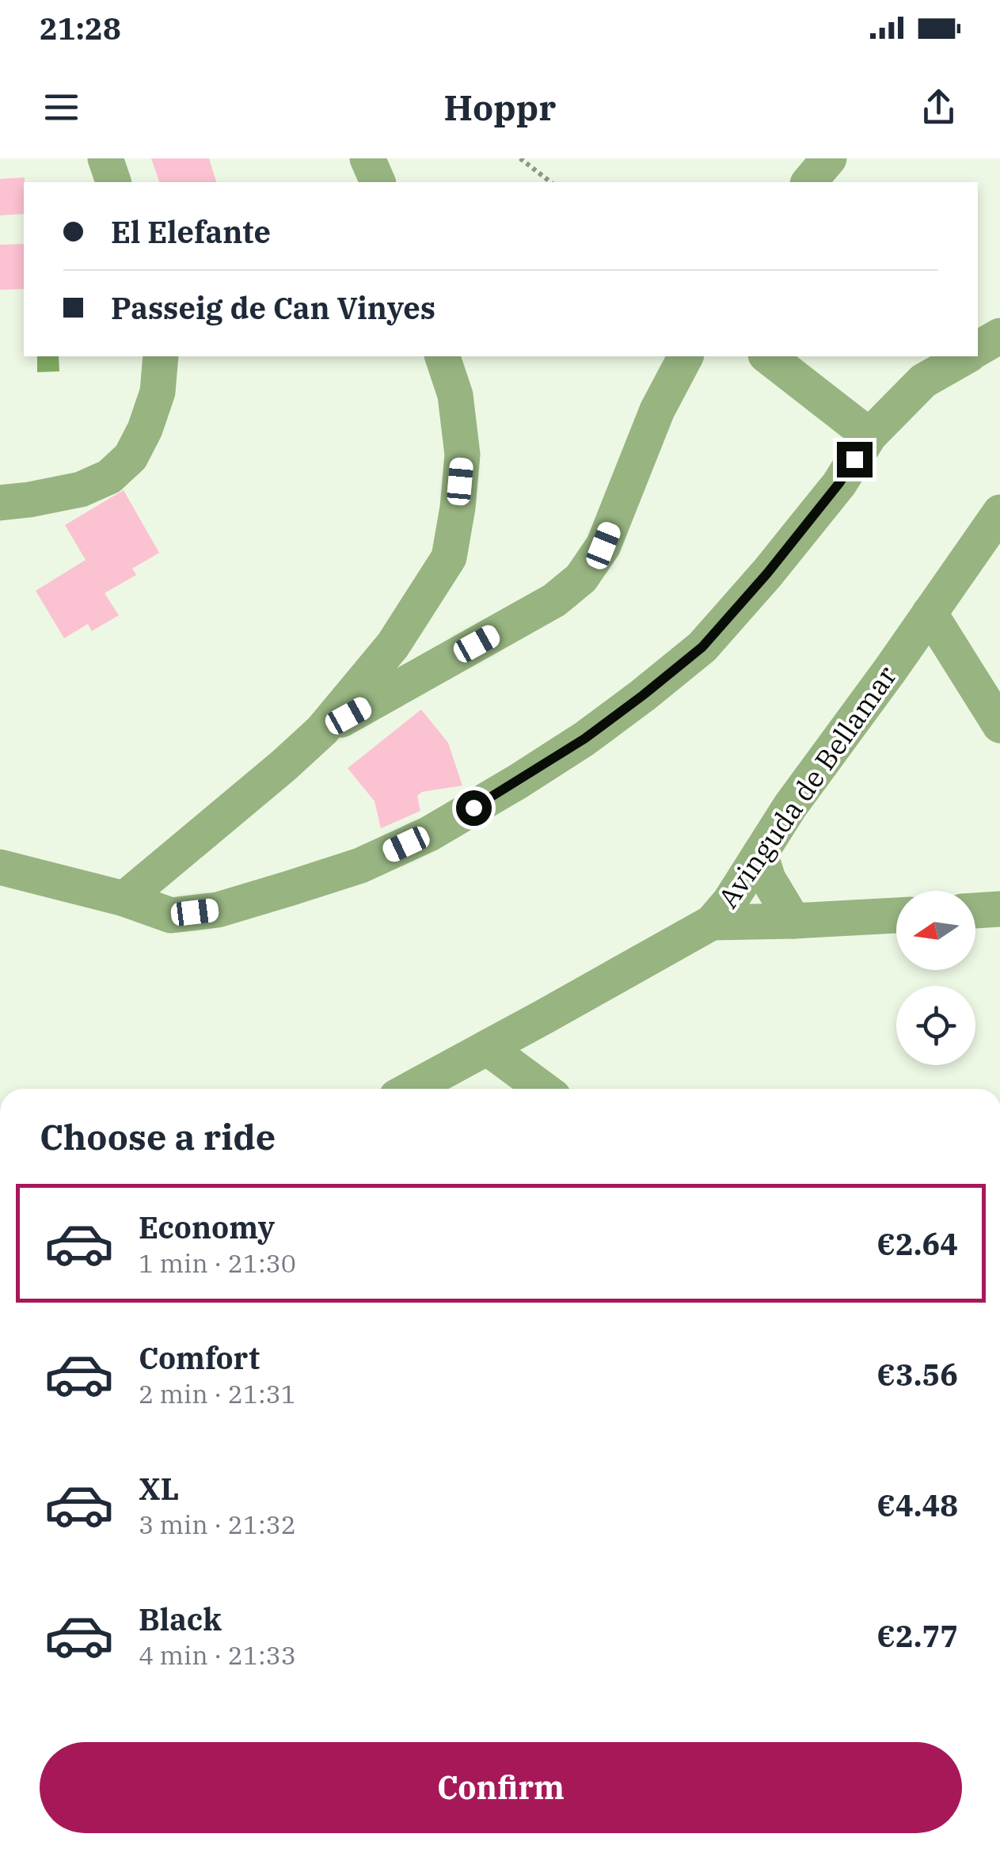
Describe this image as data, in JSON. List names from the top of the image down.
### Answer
{
  "streets": {
    "street": ["Avinguda de Bellamar"]
  },
  "north": "left",
  "page": {
    "status": "21:28",
    "header": "Hoppr",
    "banner": ["El Elefante", "Passeig de Can Vinyes"],
    "heading": "Choose a ride",
    "list": [
      {
        "name": "Economy",
        "note": "1 min · 21:30",
        "value": "€2.64"
      },
      {
        "name": "Comfort",
        "note": "2 min · 21:31",
        "value": "€3.56"
      },
      {
        "name": "XL",
        "note": "3 min · 21:32",
        "value": "€4.48"
      },
      {
        "name": "Black",
        "note": "4 min · 21:33",
        "value": "€2.77"
      }
    ],
    "buttons": "Confirm"
  }
}
